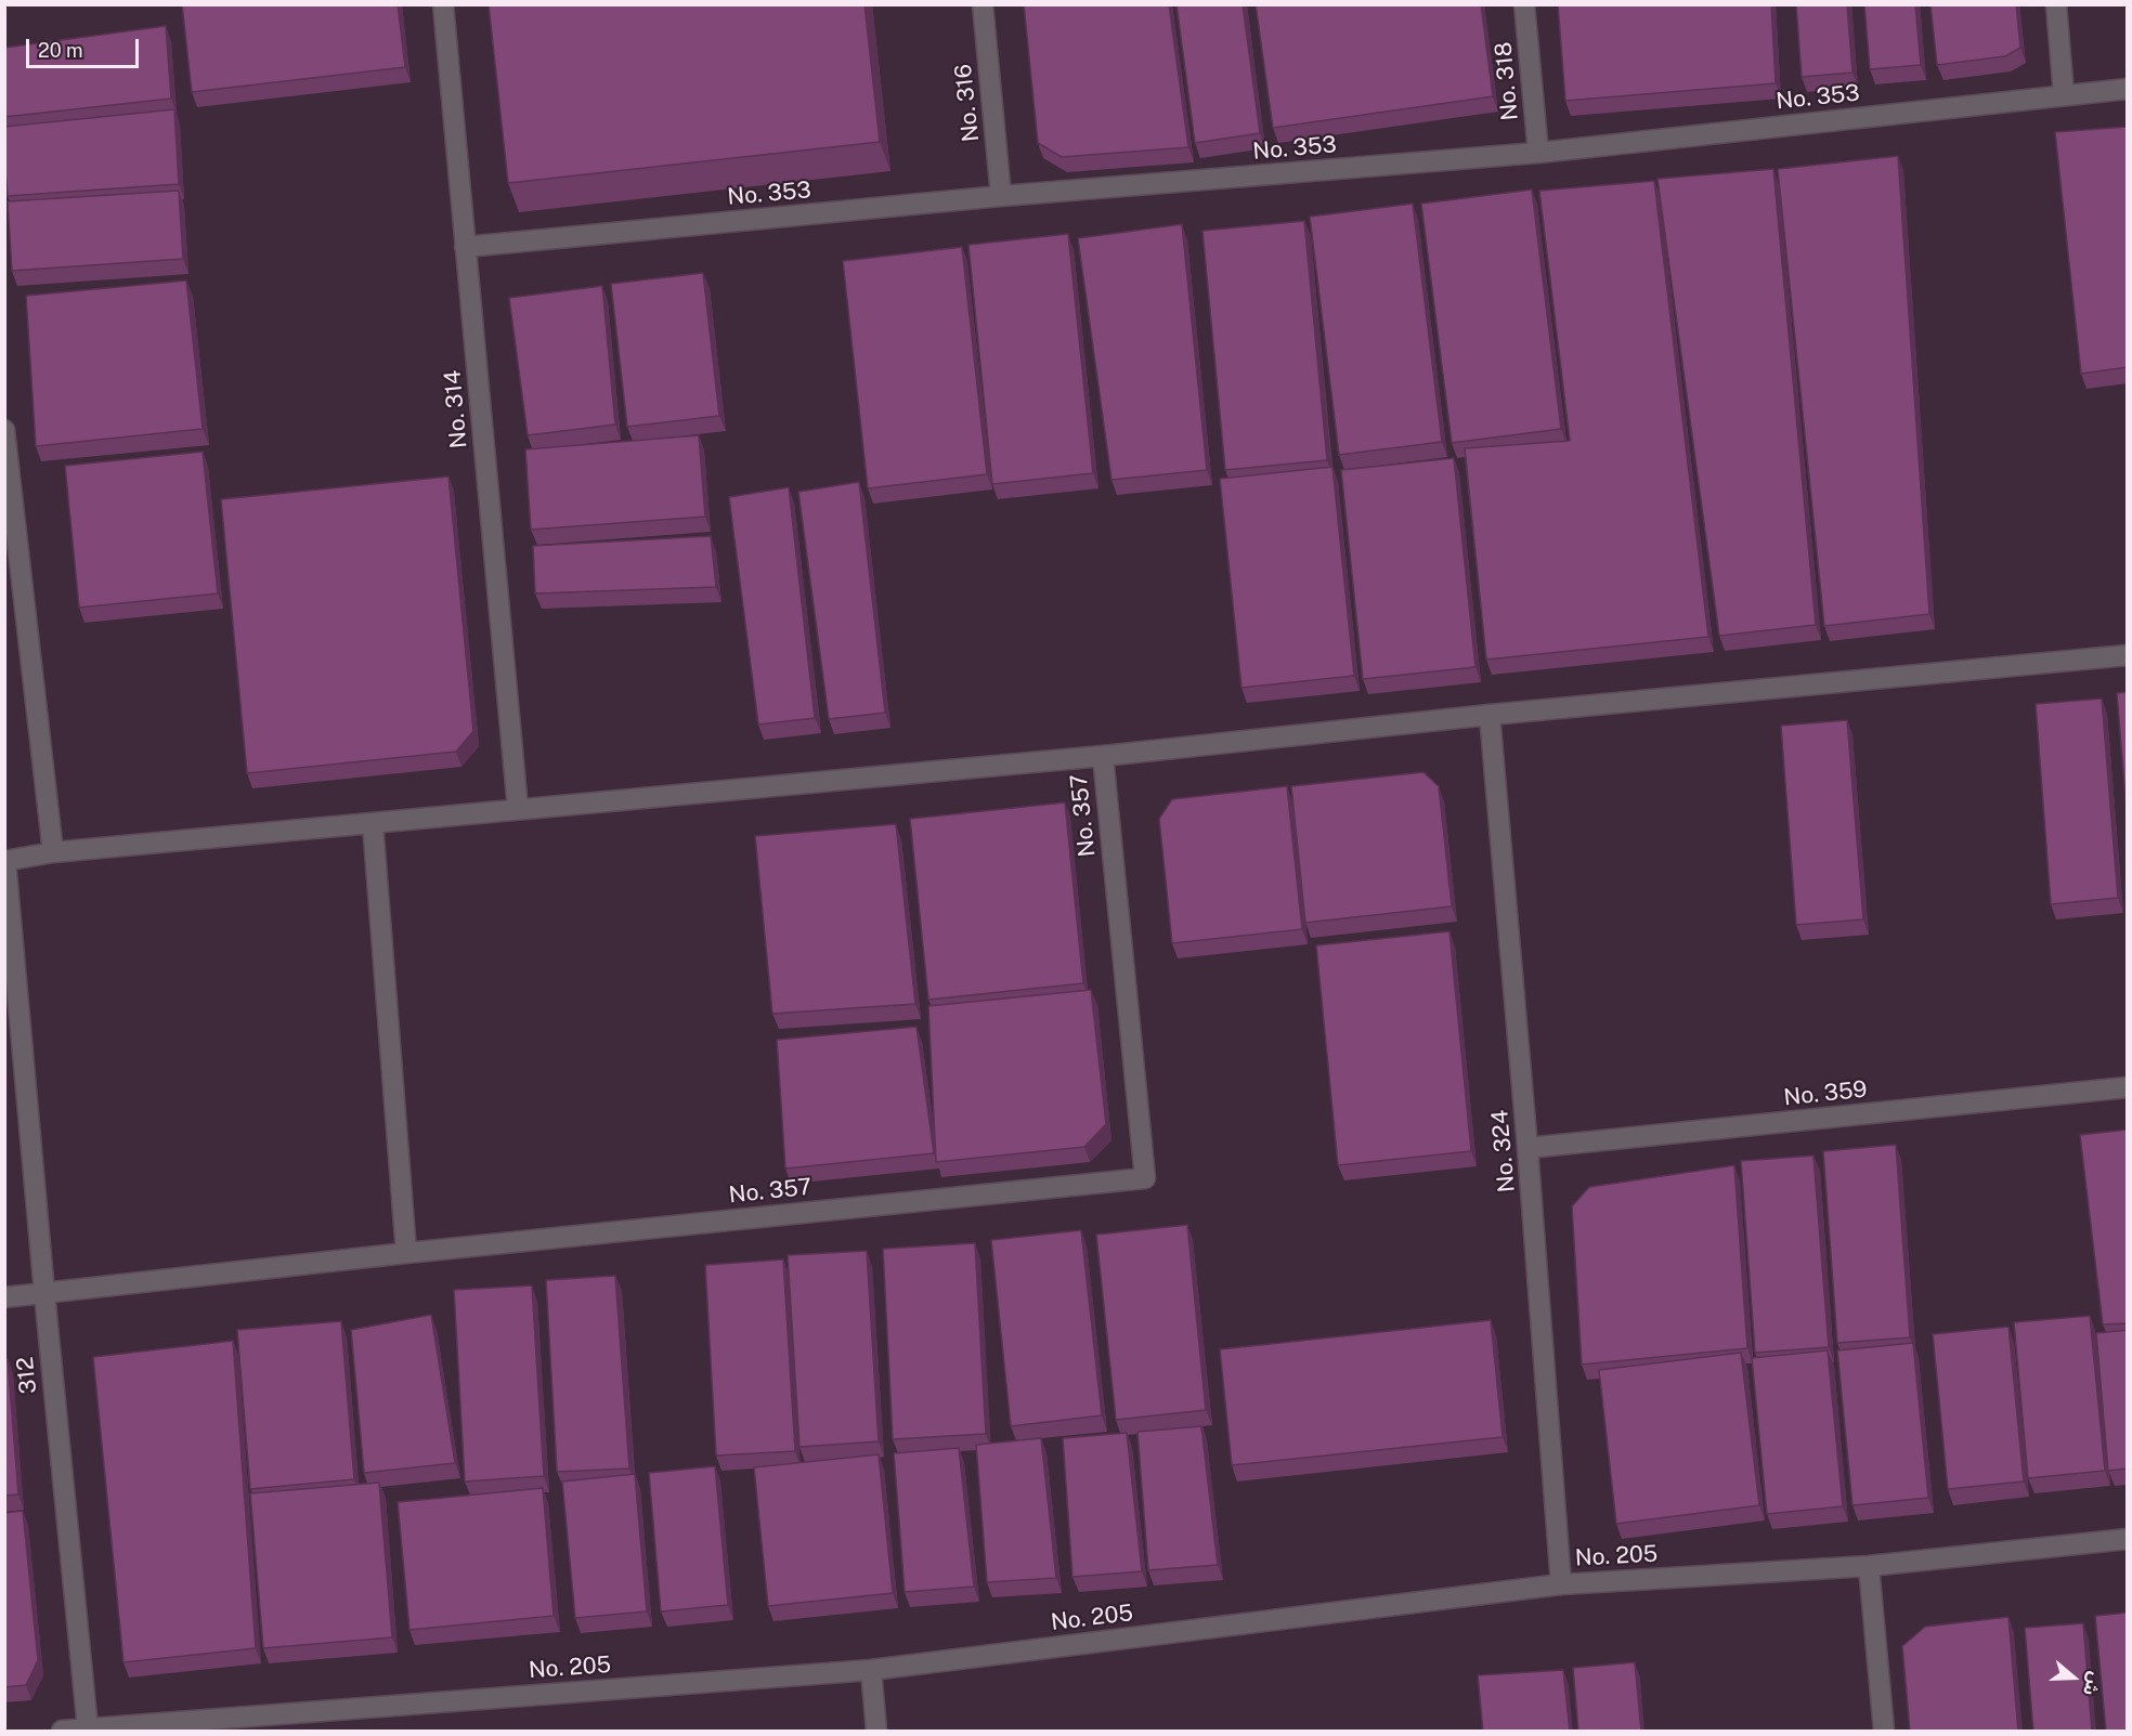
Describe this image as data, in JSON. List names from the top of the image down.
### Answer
{
  "streets": {
    "street": [
      "No. 318",
      "No. 353",
      "No. 316",
      "No. 314",
      "No. 357",
      "No. 359",
      "No. 324",
      "312",
      "No. 205"
    ]
  },
  "crossings": [
    ["No. 318", "No. 353"],
    ["No. 353", "No. 316"],
    ["No. 353", "No. 314"],
    ["No. 359", "No. 324"],
    ["No. 324", "No. 205"],
    ["312", "No. 205"]
  ],
  "scale_bar": "20 m",
  "north": "right"
}
